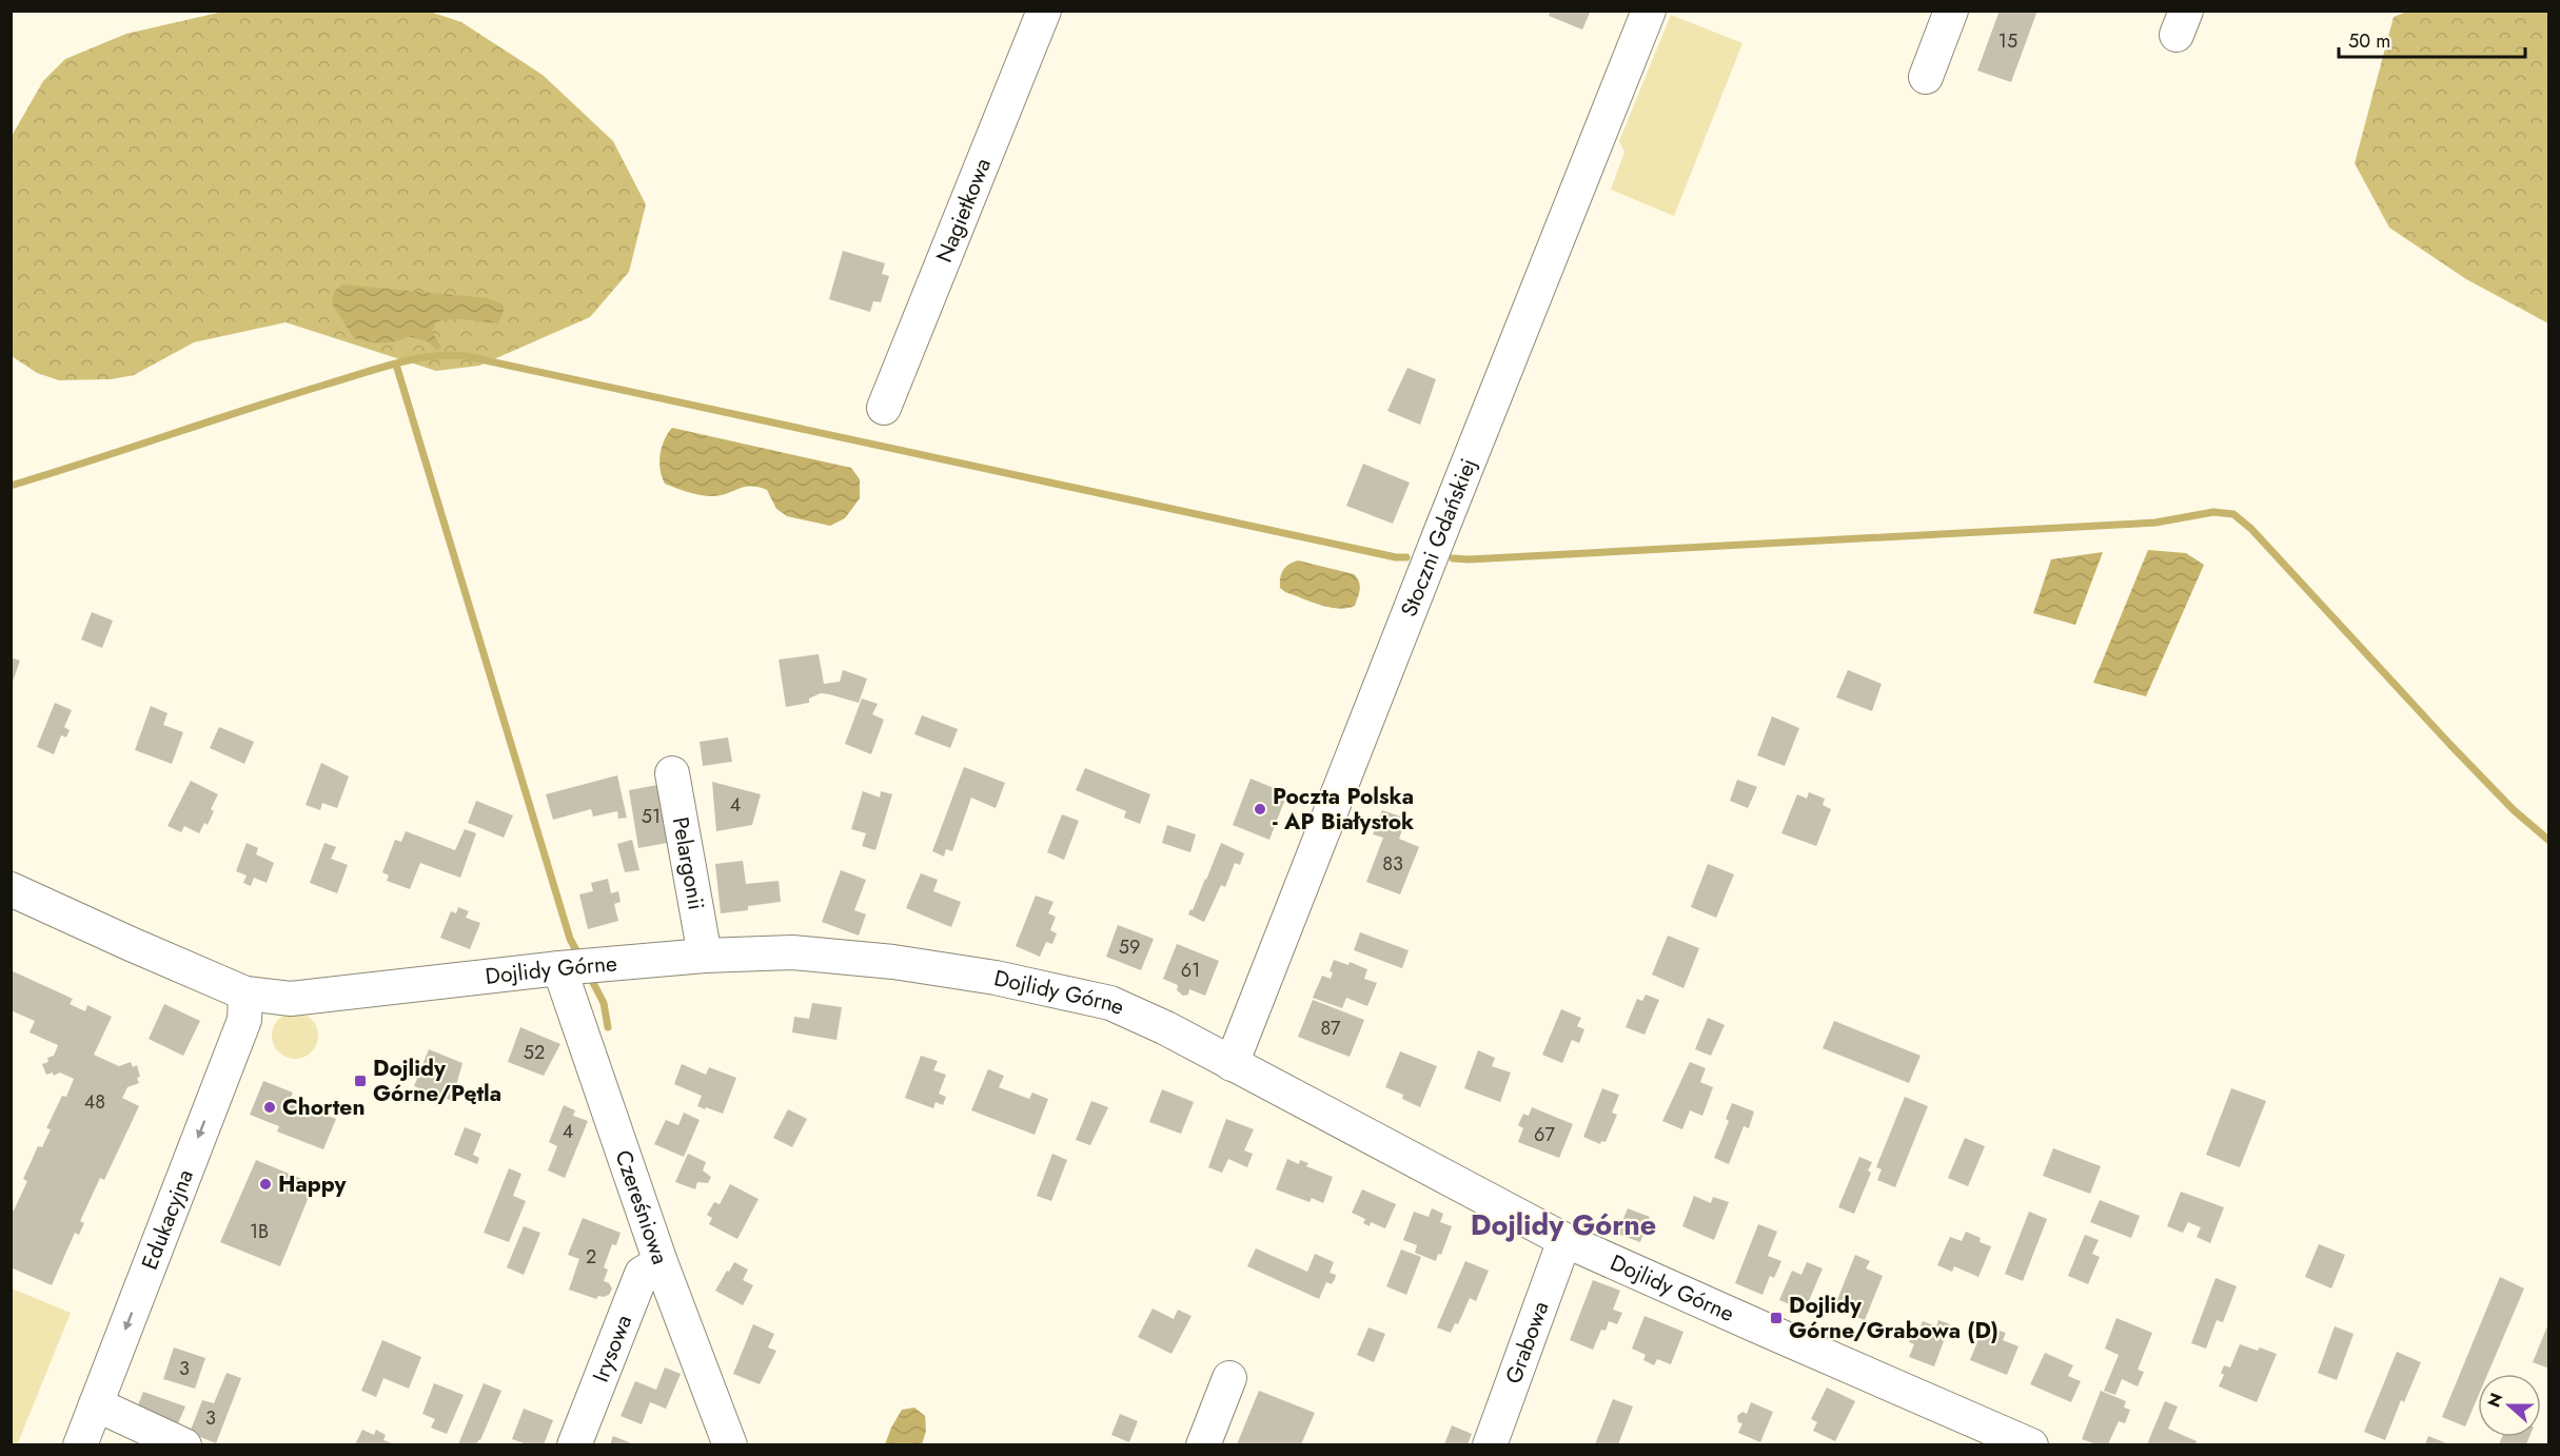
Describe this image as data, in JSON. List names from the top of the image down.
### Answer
{
  "streets": {
    "street": [
      "Nagietkowa",
      "Stoczni Gdańskiej",
      "Pelargonii",
      "Dojlidy Górne",
      "Czereśniowa",
      "Edukacyjna",
      "Grabowa",
      "Irysowa"
    ]
  },
  "crossings": [
    ["Stoczni Gdańskiej", "Dojlidy Górne"],
    ["Pelargonii", "Dojlidy Górne"],
    ["Dojlidy Górne", "Czereśniowa"],
    ["Dojlidy Górne", "Edukacyjna"],
    ["Dojlidy Górne", "Grabowa"],
    ["Czereśniowa", "Irysowa"]
  ],
  "one_way": ["Edukacyjna"],
  "districts": ["Dojlidy Górne"],
  "places": {
    "other": ["Poczta Polska - AP Białystok", "Chorten", "Happy"],
    "transit": ["Dojlidy Górne/Pętla", "Dojlidy Górne/Grabowa (D)"]
  },
  "house_numbers": [
    "15",
    "4",
    "51",
    "83",
    "59",
    "61",
    "87",
    "52",
    "48",
    "4",
    "67",
    "1B",
    "2",
    "3",
    "3"
  ],
  "scale_bar": "50 m",
  "north": "left"
}
